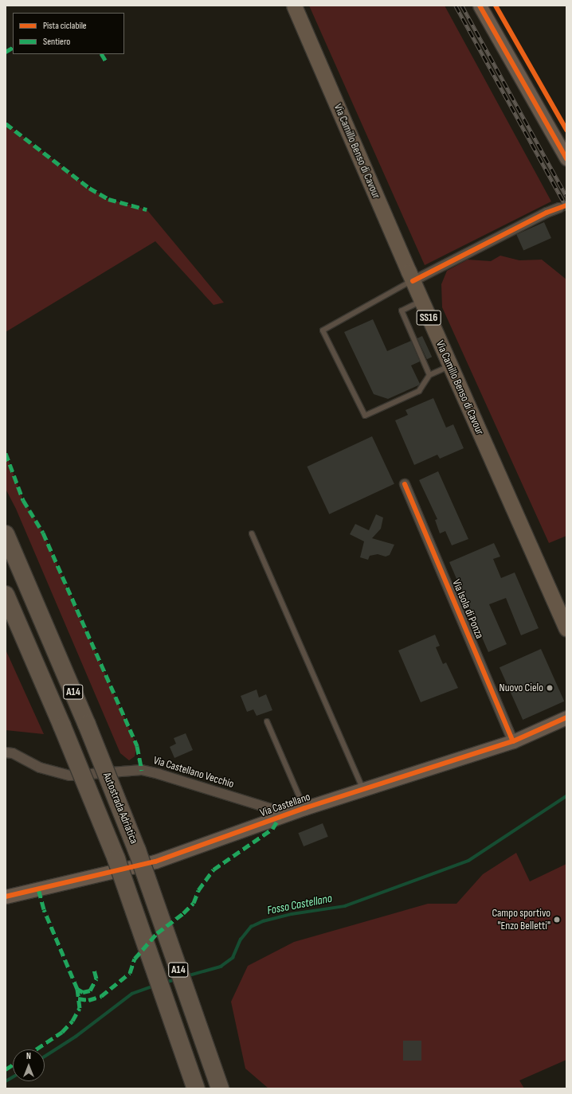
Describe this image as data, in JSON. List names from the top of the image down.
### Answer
{
  "streets": {
    "highway": ["A14", "Autostrada Adriatica"],
    "main road": ["Via Camillo Benso di Cavour", "SS16"],
    "street": ["Via Isola di Ponza", "Via Castellano Vecchio", "Via Castellano"]
  },
  "crossings": [
    ["Via Isola di Ponza", "Via Castellano"],
    ["Via Castellano Vecchio", "Via Castellano"]
  ],
  "water": ["Fosso Castellano"],
  "places": ["Nuovo Cielo", "Campo sportivo \"Enzo Belletti\""],
  "legend": ["Pista ciclabile", "Sentiero"],
  "north": "top"
}
